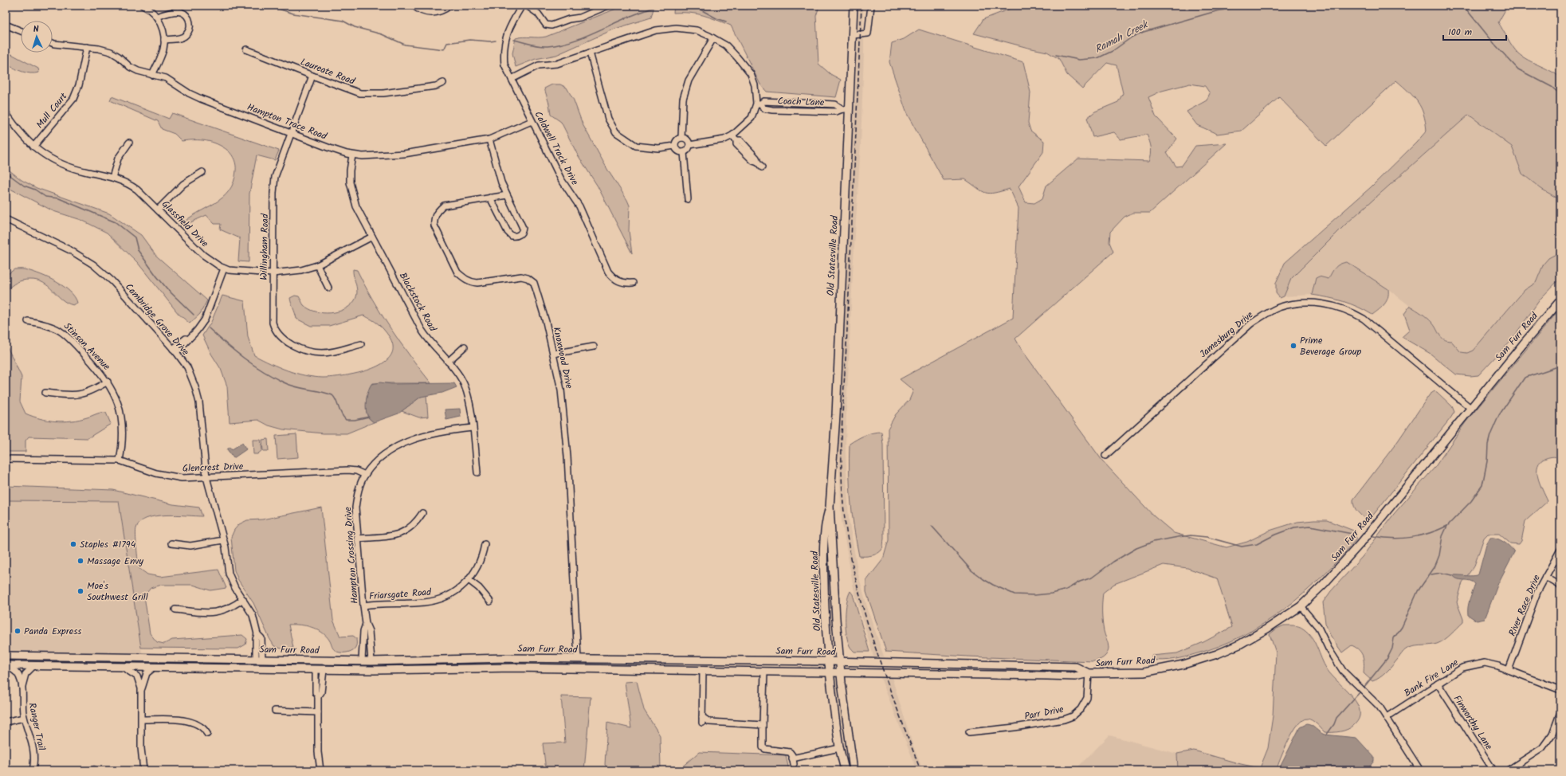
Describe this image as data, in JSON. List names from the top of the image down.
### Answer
{
  "streets": {
    "main road": ["Old Statesville Road", "Sam Furr Road"],
    "street": [
      "Laureate Road",
      "Coach Lane",
      "Mull Court",
      "Hampton Trace Road",
      "Caldwell Track Drive",
      "Glassfield Drive",
      "Willingham Road",
      "Blackstock Road",
      "Cambridge Grove Drive",
      "Jamesburg Drive",
      "Stinson Avenue",
      "Knoxwood Drive",
      "Glencrest Drive",
      "Hampton Crossing Drive",
      "Friarsgate Road",
      "River Race Drive",
      "Bank Fire Lane",
      "Parr Drive",
      "Finworthy Lane",
      "Ranger Trail"
    ]
  },
  "crossings": [
    ["Laureate Road", "Willingham Road"],
    ["Coach Lane", "Old Statesville Road"],
    ["Mull Court", "Hampton Trace Road"],
    ["Mull Court", "Glassfield Drive"],
    ["Hampton Trace Road", "Caldwell Track Drive"],
    ["Hampton Trace Road", "Willingham Road"],
    ["Hampton Trace Road", "Blackstock Road"],
    ["Glassfield Drive", "Willingham Road"],
    ["Glassfield Drive", "Blackstock Road"],
    ["Old Statesville Road", "Sam Furr Road"],
    ["Blackstock Road", "Hampton Crossing Drive"],
    ["Cambridge Grove Drive", "Sam Furr Road"],
    ["Cambridge Grove Drive", "Glencrest Drive"],
    ["Jamesburg Drive", "Sam Furr Road"],
    ["Sam Furr Road", "Knoxwood Drive"],
    ["Sam Furr Road", "Hampton Crossing Drive"],
    ["Sam Furr Road", "Parr Drive"],
    ["Sam Furr Road", "Ranger Trail"],
    ["Stinson Avenue", "Glencrest Drive"],
    ["Glencrest Drive", "Hampton Crossing Drive"],
    ["Hampton Crossing Drive", "Friarsgate Road"],
    ["River Race Drive", "Bank Fire Lane"],
    ["Bank Fire Lane", "Finworthy Lane"]
  ],
  "water": ["Ramah Creek"],
  "places": [
    "Prime Beverage Group",
    "Staples #1794",
    "Massage Envy",
    "Moe's Southwest Grill",
    "Panda Express"
  ],
  "scale_bar": "100 m",
  "north": "top"
}
